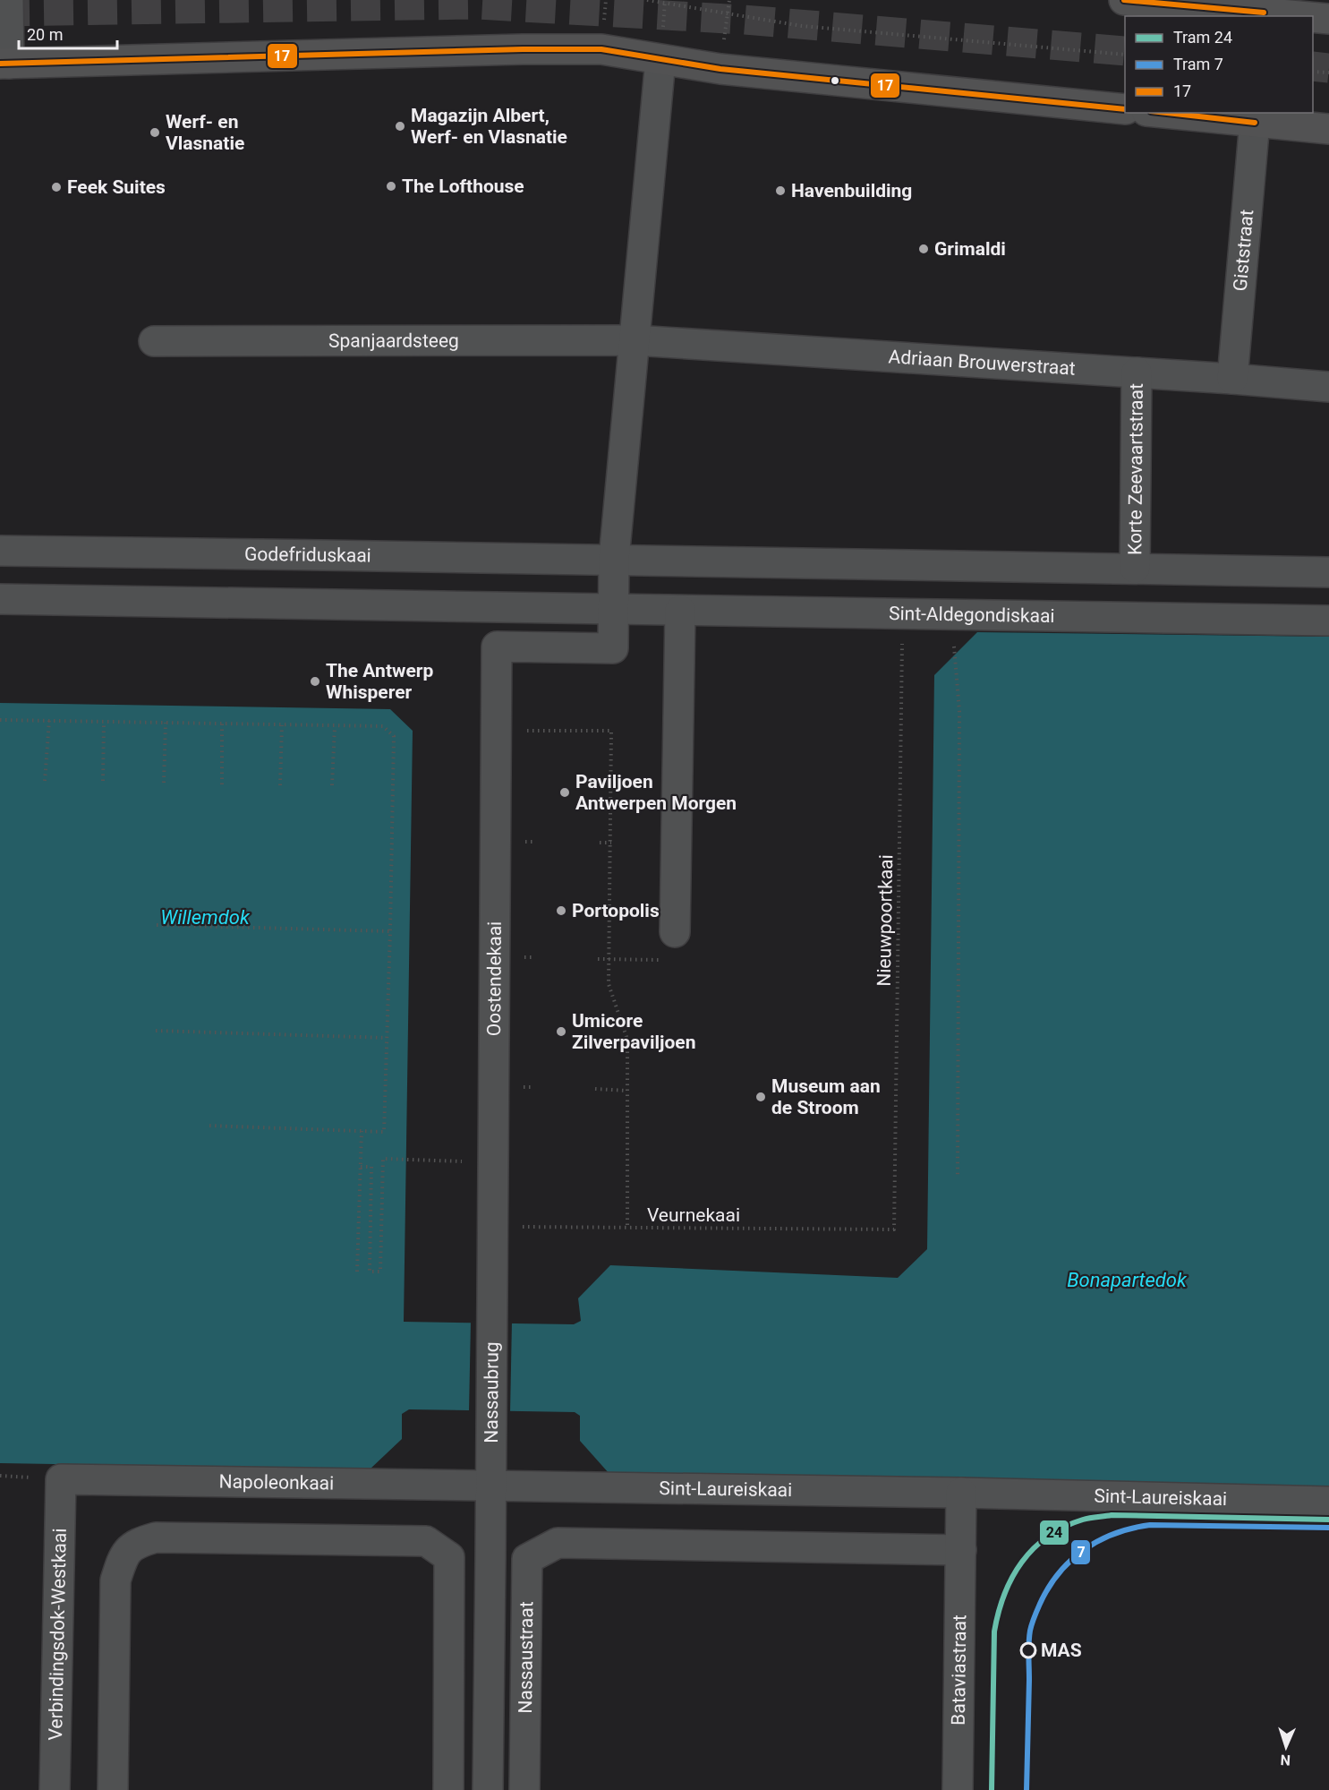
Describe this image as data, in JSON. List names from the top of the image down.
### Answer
{
  "streets": {
    "street": [
      "Giststraat",
      "Spanjaardsteeg",
      "Adriaan Brouwerstraat",
      "Korte Zeevaartstraat",
      "Godefriduskaai",
      "Sint-Aldegondiskaai",
      "Oostendekaai",
      "Nassaubrug",
      "Napoleonkaai",
      "Sint-Laureiskaai",
      "Verbindingsdok-Westkaai",
      "Nassaustraat",
      "Bataviastraat"
    ],
    "path": ["Nieuwpoortkaai", "Veurnekaai"]
  },
  "crossings": [
    ["Giststraat", "Adriaan Brouwerstraat"],
    ["Spanjaardsteeg", "Adriaan Brouwerstraat"],
    ["Adriaan Brouwerstraat", "Korte Zeevaartstraat"],
    ["Sint-Aldegondiskaai", "Nieuwpoortkaai"],
    ["Sint-Aldegondiskaai", "Oostendekaai"],
    ["Nieuwpoortkaai", "Veurnekaai"],
    ["Oostendekaai", "Veurnekaai"],
    ["Oostendekaai", "Nassaubrug"],
    ["Veurnekaai", "Nassaubrug"],
    ["Nassaubrug", "Napoleonkaai"],
    ["Nassaubrug", "Sint-Laureiskaai"],
    ["Nassaubrug", "Nassaustraat"],
    ["Napoleonkaai", "Sint-Laureiskaai"],
    ["Napoleonkaai", "Verbindingsdok-Westkaai"],
    ["Nassaustraat", "Bataviastraat"]
  ],
  "water": ["Willemdok", "Bonapartedok"],
  "places": [
    "Magazijn Albert, Werf- en Vlasnatie",
    "Werf- en Vlasnatie",
    "The Lofthouse",
    "Feek Suites",
    "Havenbuilding",
    "Grimaldi",
    "The Antwerp Whisperer",
    "Paviljoen Antwerpen Morgen",
    "Portopolis",
    "Umicore Zilverpaviljoen",
    "Museum aan de Stroom",
    "MAS"
  ],
  "lines": ["transit line 17", "tram line 24", "tram line 7"],
  "legend": ["Tram 24", "Tram 7", "17"],
  "scale_bar": "20 m",
  "north": "bottom"
}
